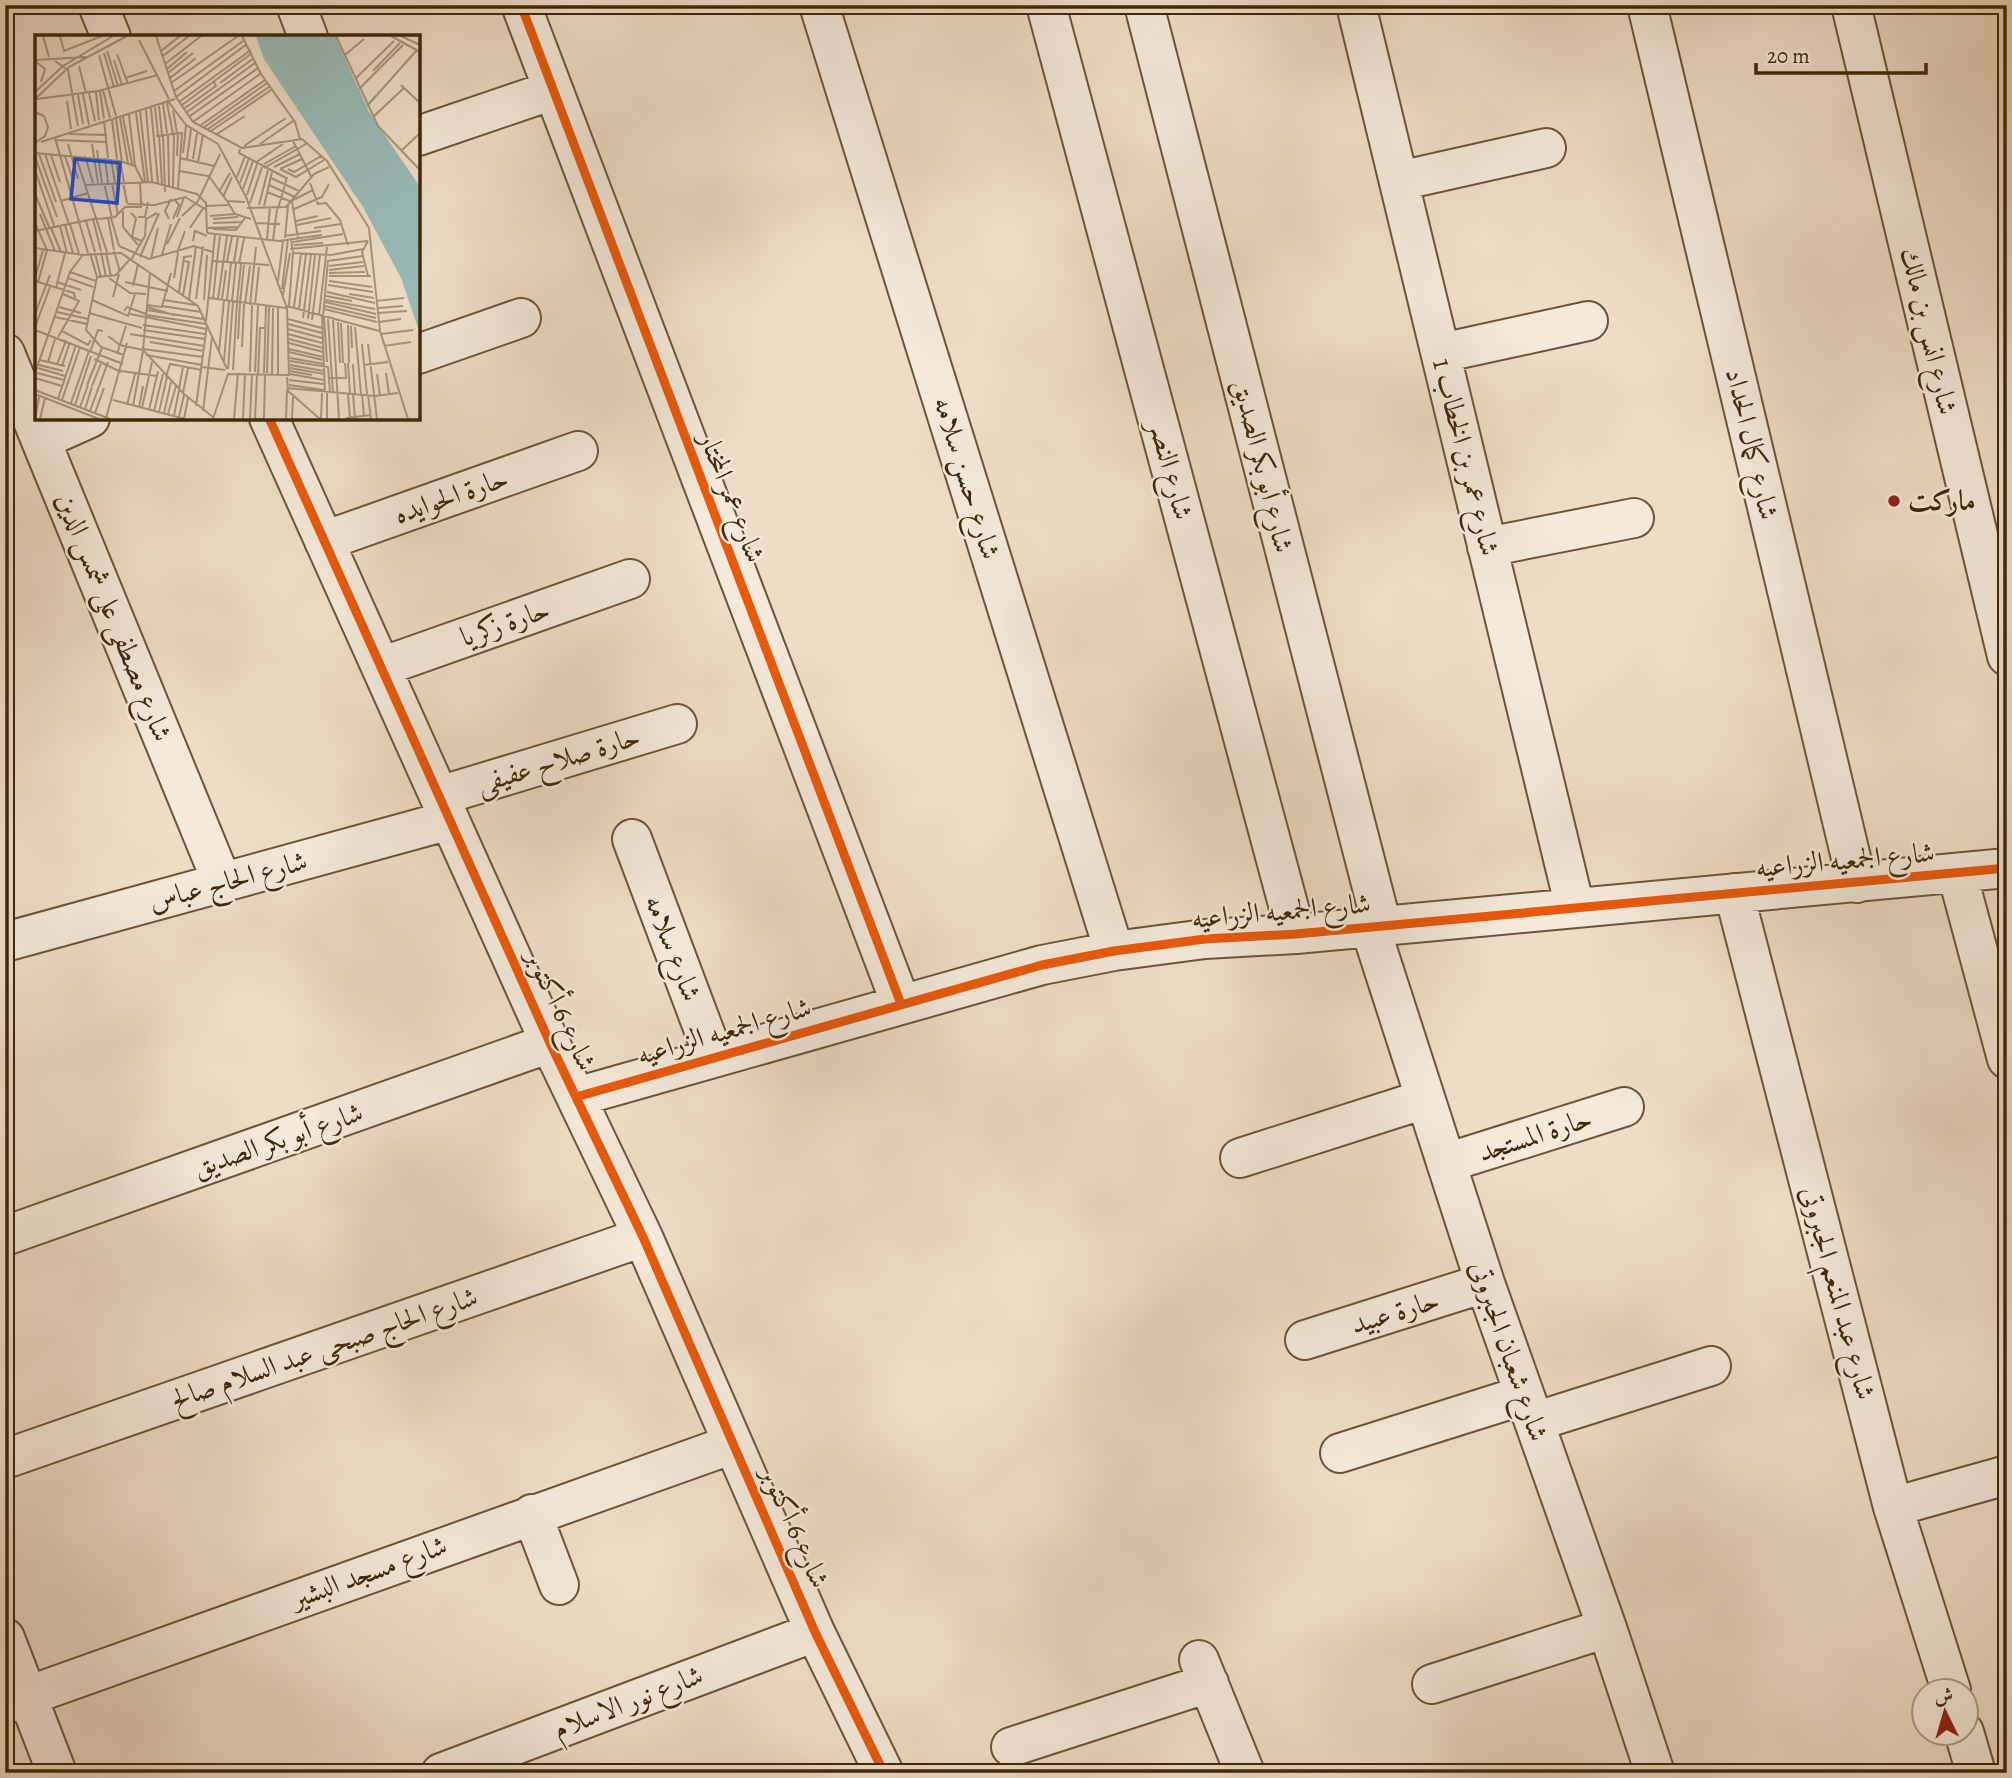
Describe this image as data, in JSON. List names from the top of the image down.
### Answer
{
  "streets": {
    "street": [
      "شارع انس بن مالك",
      "شارع كمال الحداد",
      "شارع عمر بن الخطاب 1",
      "شارع أبو بكر الصديق",
      "شارع النصر",
      "شارع حسن سلامه",
      "حارة الحوايده",
      "شارع عمر المختار",
      "شارع مصطفى على شمس الدين",
      "حارة زكريا",
      "حارة صلاح عفيفى",
      "شارع الجمعيه الزراعيه",
      "شارع الحاج عباس",
      "شارع سلامه",
      "شارع 6 أكتوبر",
      "حارة المستجد",
      "شارع عبد المنعم الجبروتى",
      "حارة عبيد",
      "شارع الحاج صبحى عبد السلام صالح",
      "شارع شعبان الجبروتى",
      "شارع مسجد البشير",
      "شارع نور الاسلام"
    ]
  },
  "crossings": [
    ["شارع كمال الحداد", "شارع الجمعيه الزراعيه"],
    ["شارع عمر بن الخطاب 1", "شارع الجمعيه الزراعيه"],
    ["شارع أبو بكر الصديق", "شارع الجمعيه الزراعيه"],
    ["شارع أبو بكر الصديق", "شارع 6 أكتوبر"],
    ["شارع أبو بكر الصديق", "شارع شعبان الجبروتى"],
    ["شارع النصر", "شارع الجمعيه الزراعيه"],
    ["شارع حسن سلامه", "شارع الجمعيه الزراعيه"],
    ["حارة الحوايده", "شارع 6 أكتوبر"],
    ["شارع عمر المختار", "شارع الجمعيه الزراعيه"],
    ["شارع مصطفى على شمس الدين", "شارع الحاج عباس"],
    ["حارة زكريا", "شارع 6 أكتوبر"],
    ["حارة صلاح عفيفى", "شارع الحاج عباس"],
    ["حارة صلاح عفيفى", "شارع 6 أكتوبر"],
    ["شارع الجمعيه الزراعيه", "شارع سلامه"],
    ["شارع الجمعيه الزراعيه", "شارع 6 أكتوبر"],
    ["شارع الجمعيه الزراعيه", "شارع عبد المنعم الجبروتى"],
    ["شارع الجمعيه الزراعيه", "شارع شعبان الجبروتى"],
    ["شارع الحاج عباس", "شارع 6 أكتوبر"],
    ["شارع 6 أكتوبر", "شارع الحاج صبحى عبد السلام صالح"],
    ["شارع 6 أكتوبر", "شارع مسجد البشير"],
    ["شارع 6 أكتوبر", "شارع نور الاسلام"],
    ["حارة المستجد", "شارع شعبان الجبروتى"],
    ["حارة عبيد", "شارع شعبان الجبروتى"]
  ],
  "places": ["ماركت"],
  "scale_bar": "20 m",
  "north": "top"
}
